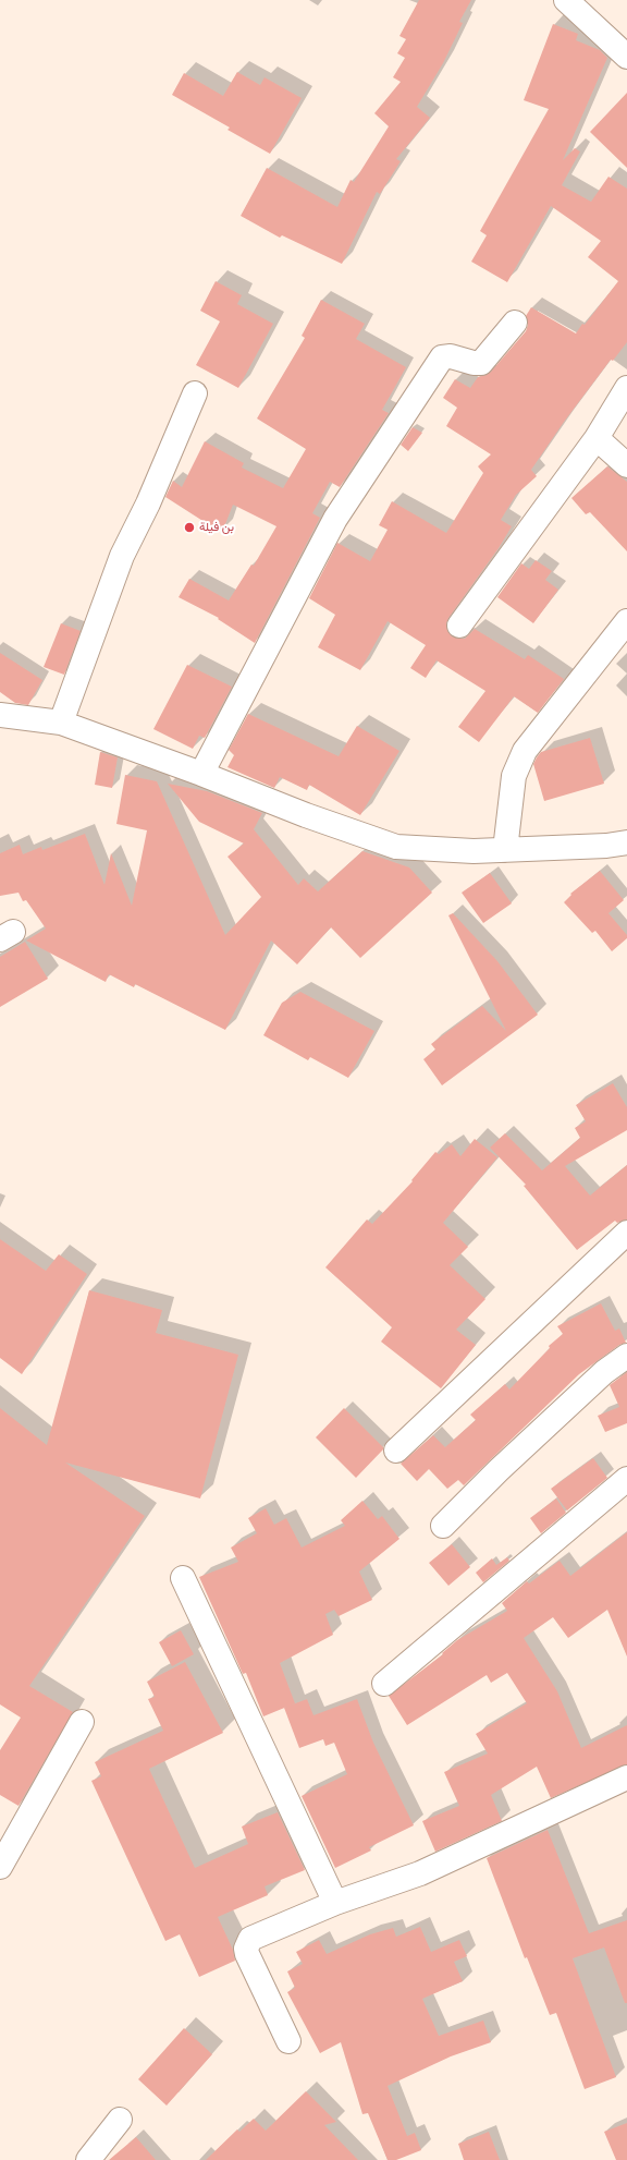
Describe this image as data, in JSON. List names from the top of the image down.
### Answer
{
  "places": ["بن فيلة"]
}
